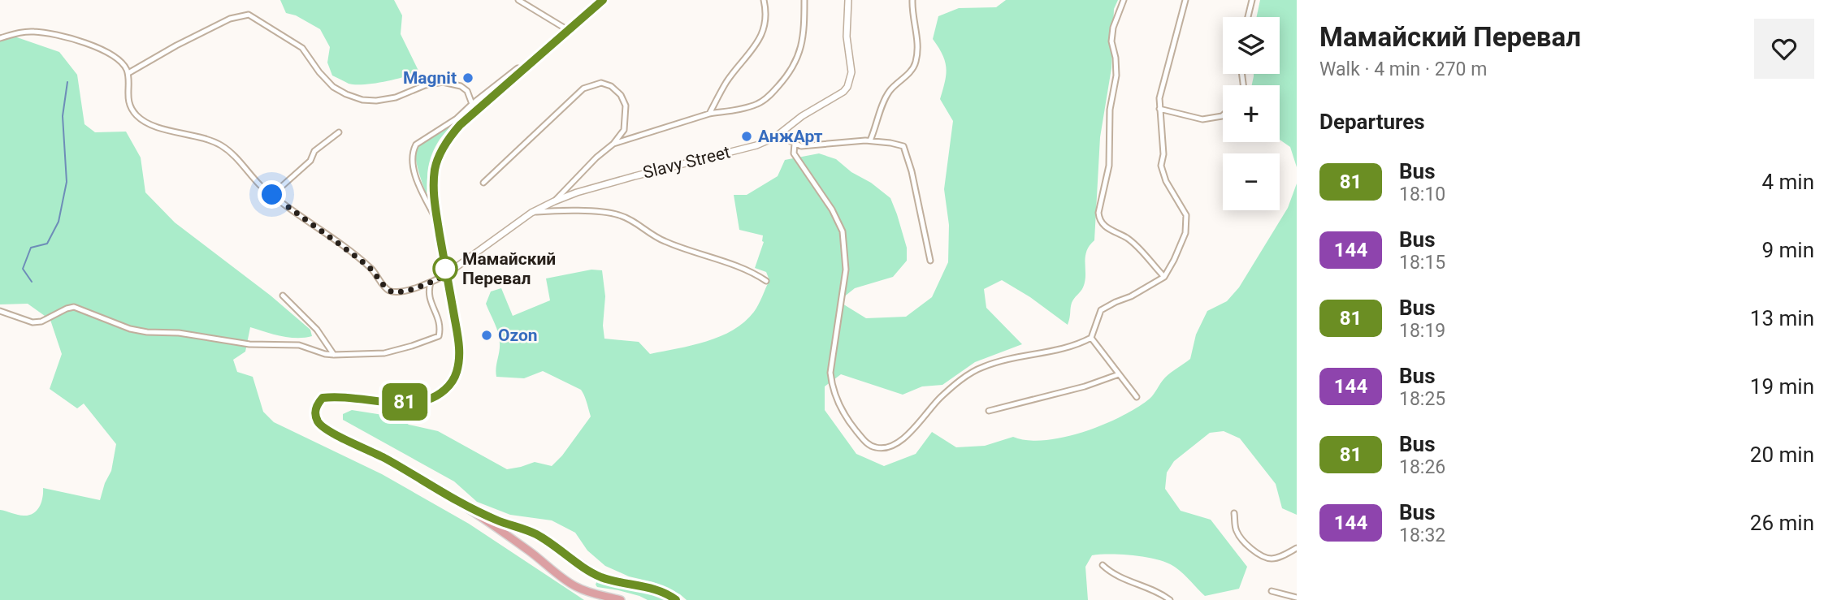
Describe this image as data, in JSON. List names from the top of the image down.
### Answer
{
  "streets": {
    "street": ["Slavy Street"]
  },
  "places": [
    "Magnit",
    "АнжАрт",
    "Мамайский Перевал",
    "Ozon"
  ],
  "lines": ["bus line 81"],
  "page": {
    "on_map": "81",
    "heading": [
      ["Мамайский Перевал", "Walk · 4 min · 270 m"],
      "Departures"
    ],
    "map_buttons": ["+", "−"],
    "list": [
      {
        "mark": "81",
        "name": "Bus",
        "note": "18:10",
        "value": "4 min"
      },
      {
        "mark": "144",
        "name": "Bus",
        "note": "18:15",
        "value": "9 min"
      },
      {
        "mark": "81",
        "name": "Bus",
        "note": "18:19",
        "value": "13 min"
      },
      {
        "mark": "144",
        "name": "Bus",
        "note": "18:25",
        "value": "19 min"
      },
      {
        "mark": "81",
        "name": "Bus",
        "note": "18:26",
        "value": "20 min"
      },
      {
        "mark": "144",
        "name": "Bus",
        "note": "18:32",
        "value": "26 min"
      }
    ]
  }
}
